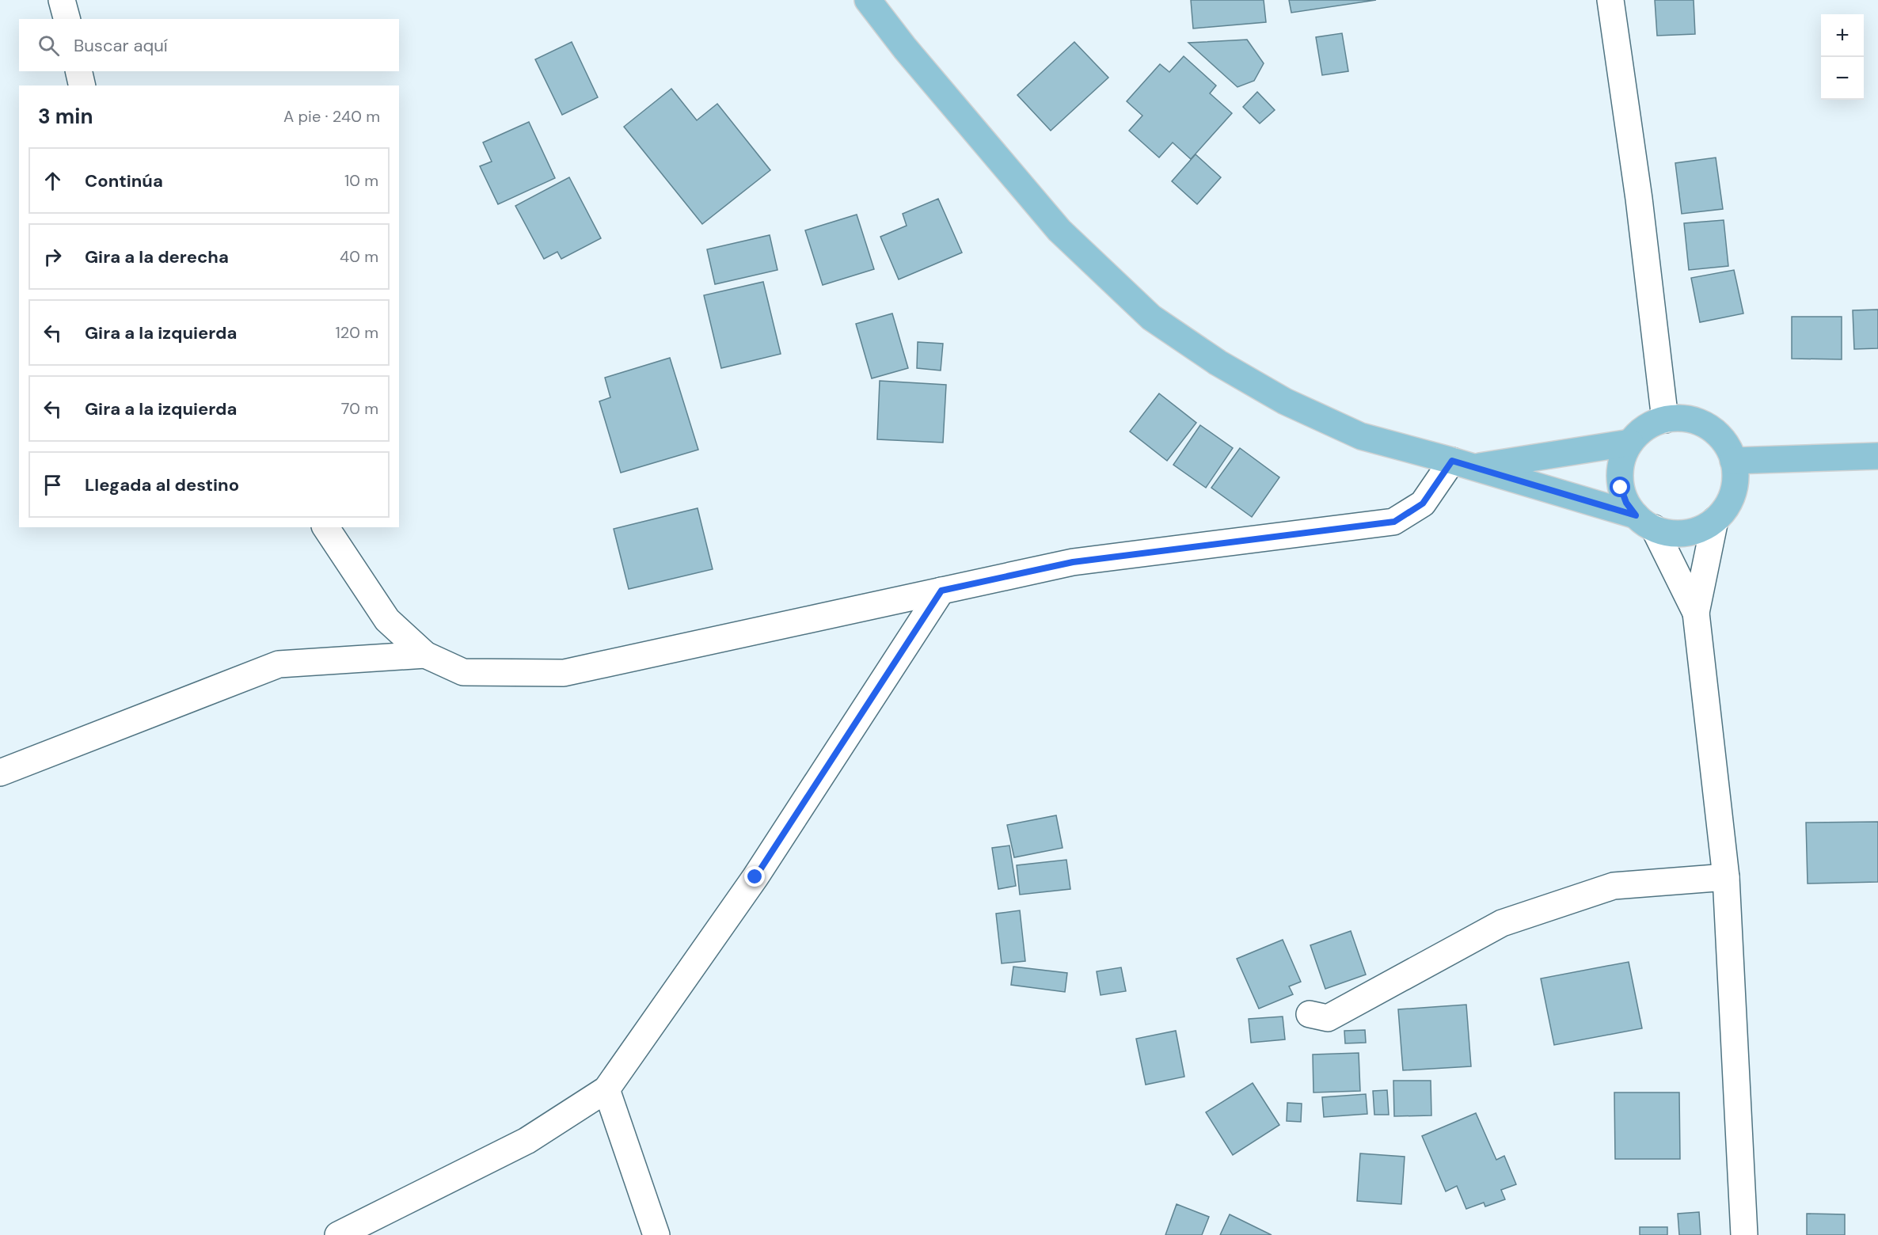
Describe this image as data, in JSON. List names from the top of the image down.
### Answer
{
  "page": {
    "map_buttons": ["+", "−"],
    "search": "Buscar aquí",
    "heading": ["3 min", "A pie · 240 m"],
    "list": [
      ["Continúa", "10 m"],
      ["Gira a la derecha", "40 m"],
      ["Gira a la izquierda", "120 m"],
      ["Gira a la izquierda", "70 m"],
      "Llegada al destino"
    ]
  }
}
